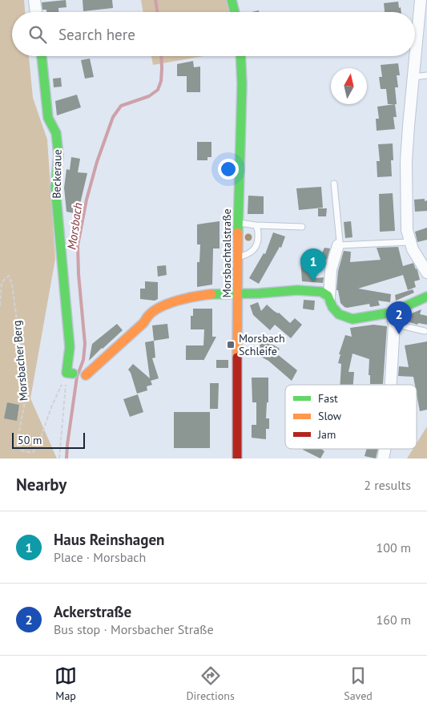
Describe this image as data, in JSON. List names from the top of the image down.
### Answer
{
  "streets": {
    "street": ["Beckeraue", "Morsbachtalstraße"],
    "path": ["Morsbacher Berg"]
  },
  "crossings": [
    ["Beckeraue", "Morsbacher Berg"]
  ],
  "water": ["Morsbach"],
  "places": {
    "transit": ["Morsbach Schleife"]
  },
  "legend": ["Fast", "Slow", "Jam"],
  "scale_bar": "50 m",
  "north": "top",
  "page": {
    "search": "Search here",
    "pins": ["1", "2"],
    "scale": "50 m",
    "heading": ["Nearby", "2 results"],
    "list": [
      {
        "mark": "1",
        "name": "Haus Reinshagen",
        "note": "Place · Morsbach",
        "value": "100 m"
      },
      {
        "mark": "2",
        "name": "Ackerstraße",
        "note": "Bus stop · Morsbacher Straße",
        "value": "160 m"
      }
    ],
    "nav": ["Map", "Directions", "Saved"]
  }
}
